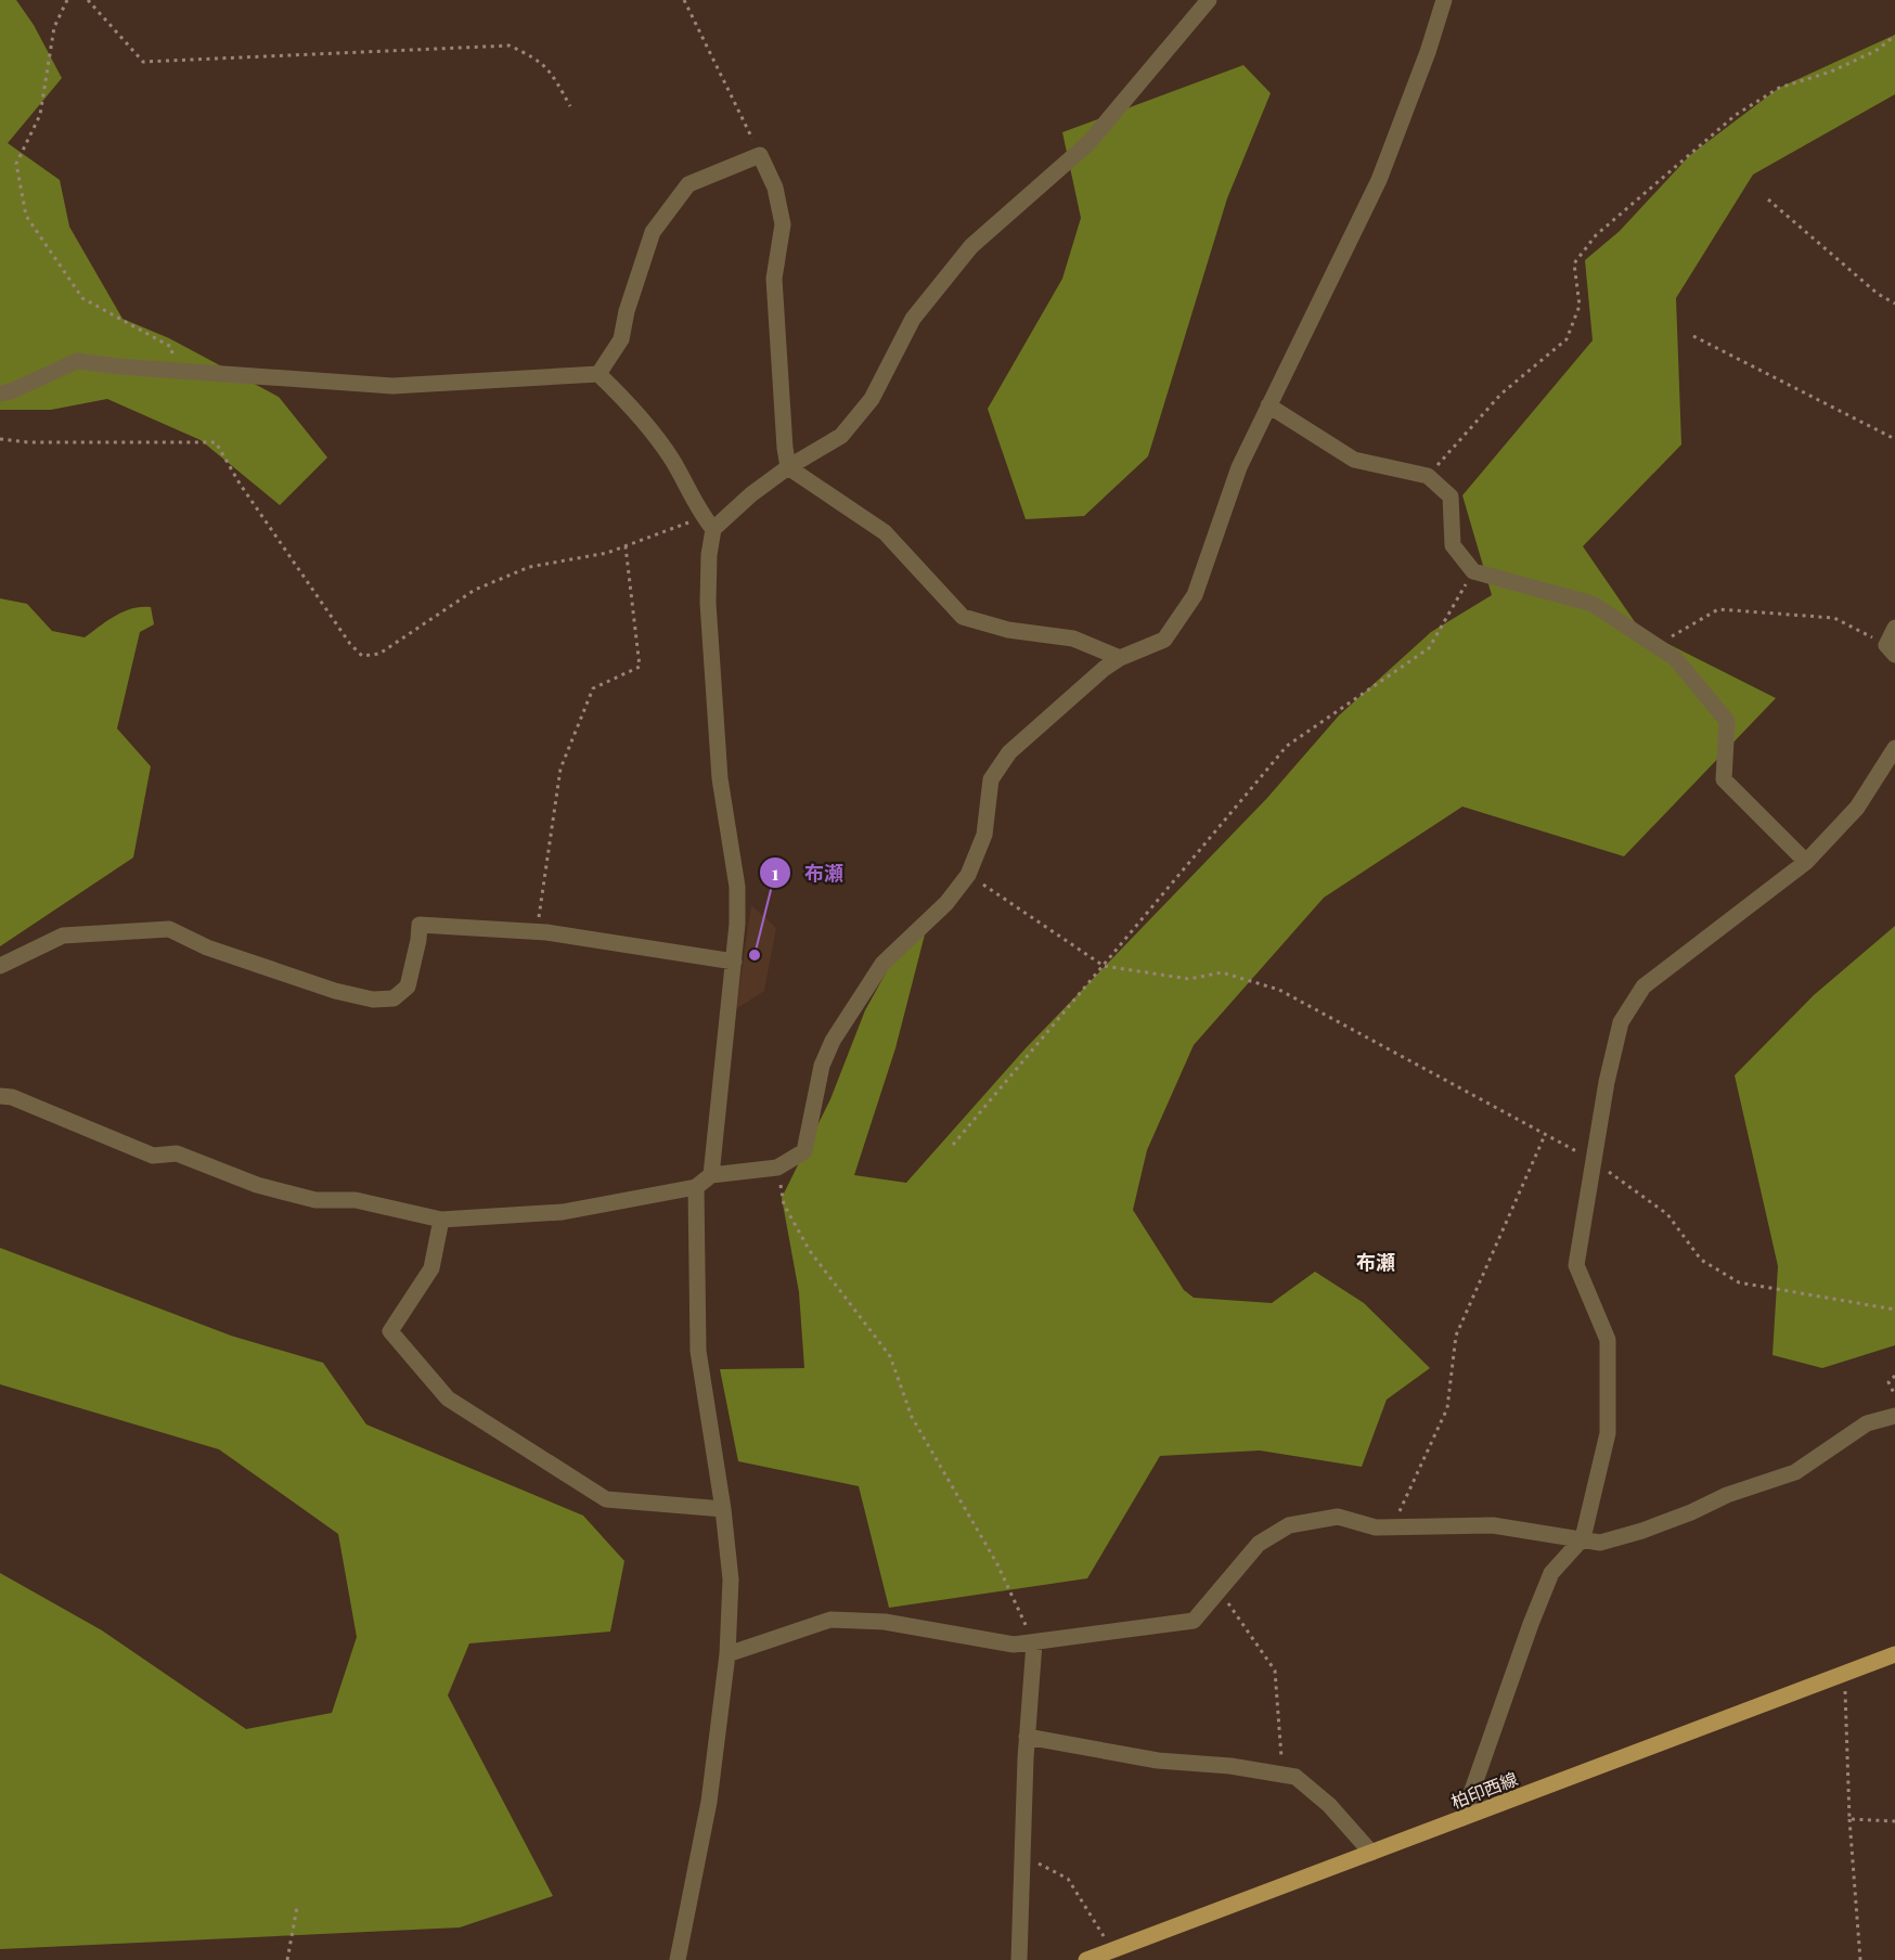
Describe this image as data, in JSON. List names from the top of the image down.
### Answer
{
  "streets": {
    "main road": ["柏印西線"]
  },
  "districts": ["布瀬"],
  "places": ["布瀬"]
}
